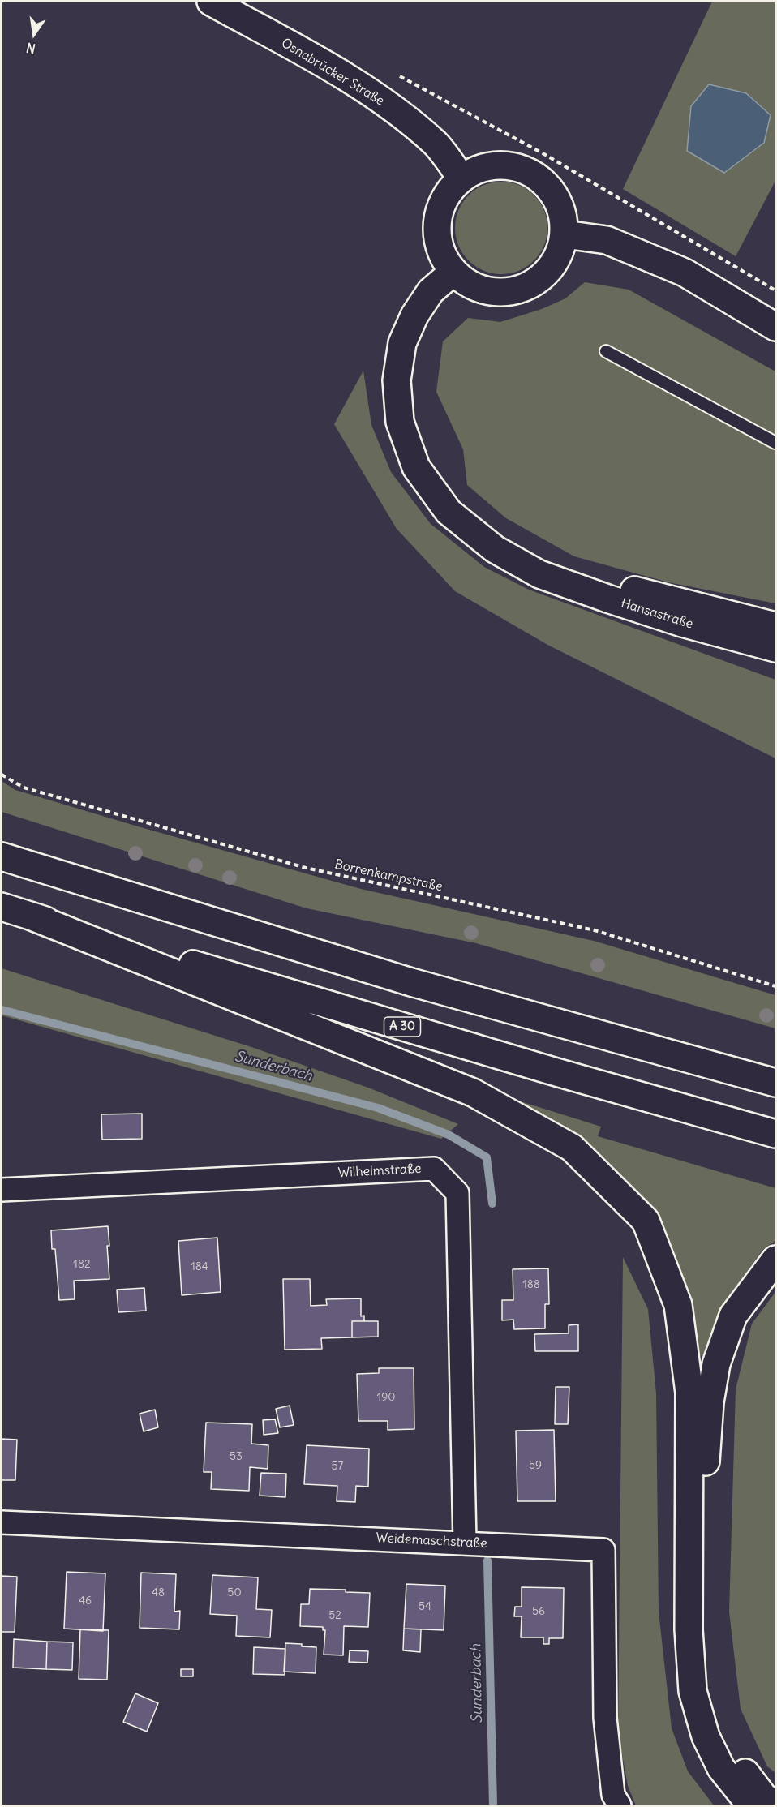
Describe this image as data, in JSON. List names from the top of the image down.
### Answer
{
  "streets": {
    "main road": ["Osnabrücker Straße", "Hansastraße", "A 30"],
    "street": ["Wilhelmstraße", "Weidemaschstraße"],
    "path": ["Borrenkampstraße"]
  },
  "crossings": [
    ["Osnabrücker Straße", "Hansastraße"],
    ["Wilhelmstraße", "Weidemaschstraße"]
  ],
  "water": ["Sunderbach"],
  "house_numbers": [
    "182",
    "184",
    "188",
    "190",
    "53",
    "59",
    "57",
    "48",
    "50",
    "46",
    "54",
    "56",
    "52"
  ],
  "north": "bottom"
}
